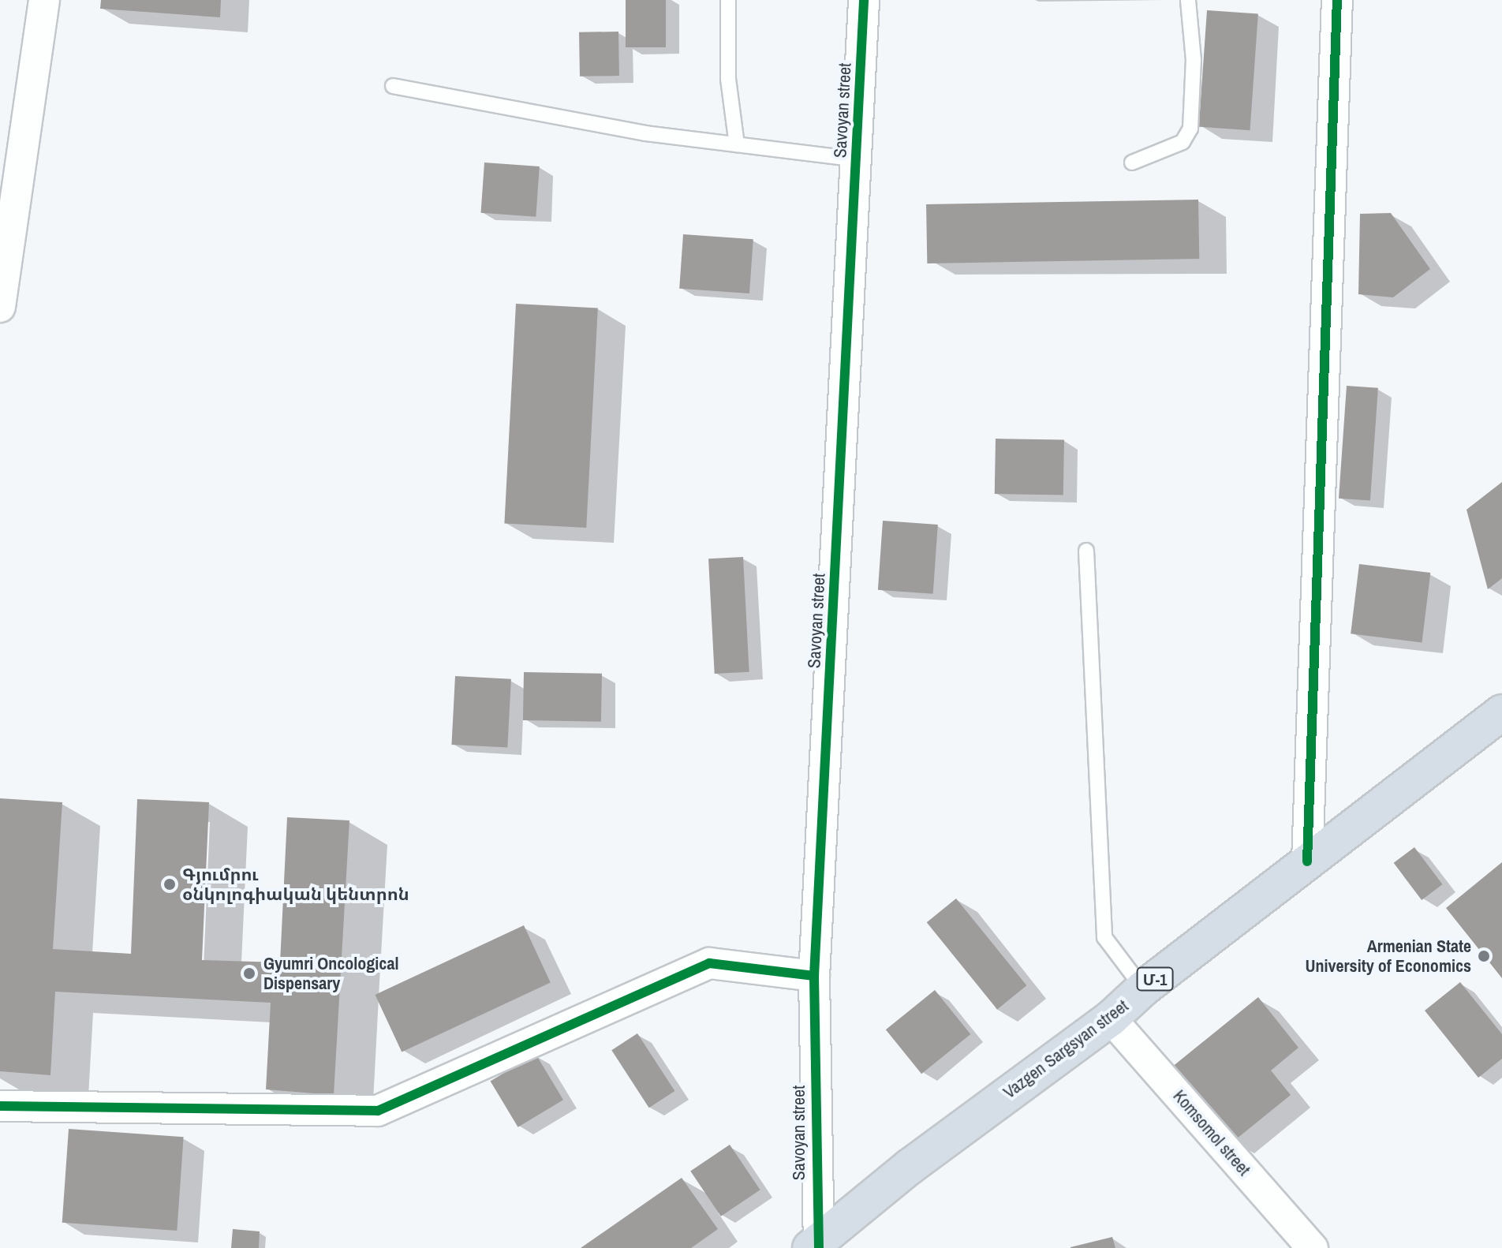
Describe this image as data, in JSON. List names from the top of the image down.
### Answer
{
  "streets": {
    "highway": ["Մ-1", "Vazgen Sargsyan street"],
    "street": ["Savoyan street", "Komsomol street"]
  },
  "crossings": [
    ["Savoyan street", "Vazgen Sargsyan street"],
    ["Vazgen Sargsyan street", "Komsomol street"]
  ],
  "places": ["Գյումրու օնկոլոգիական կենտրոն", "Armenian State University of Economics", "Gyumri Oncological Dispensary"]
}
